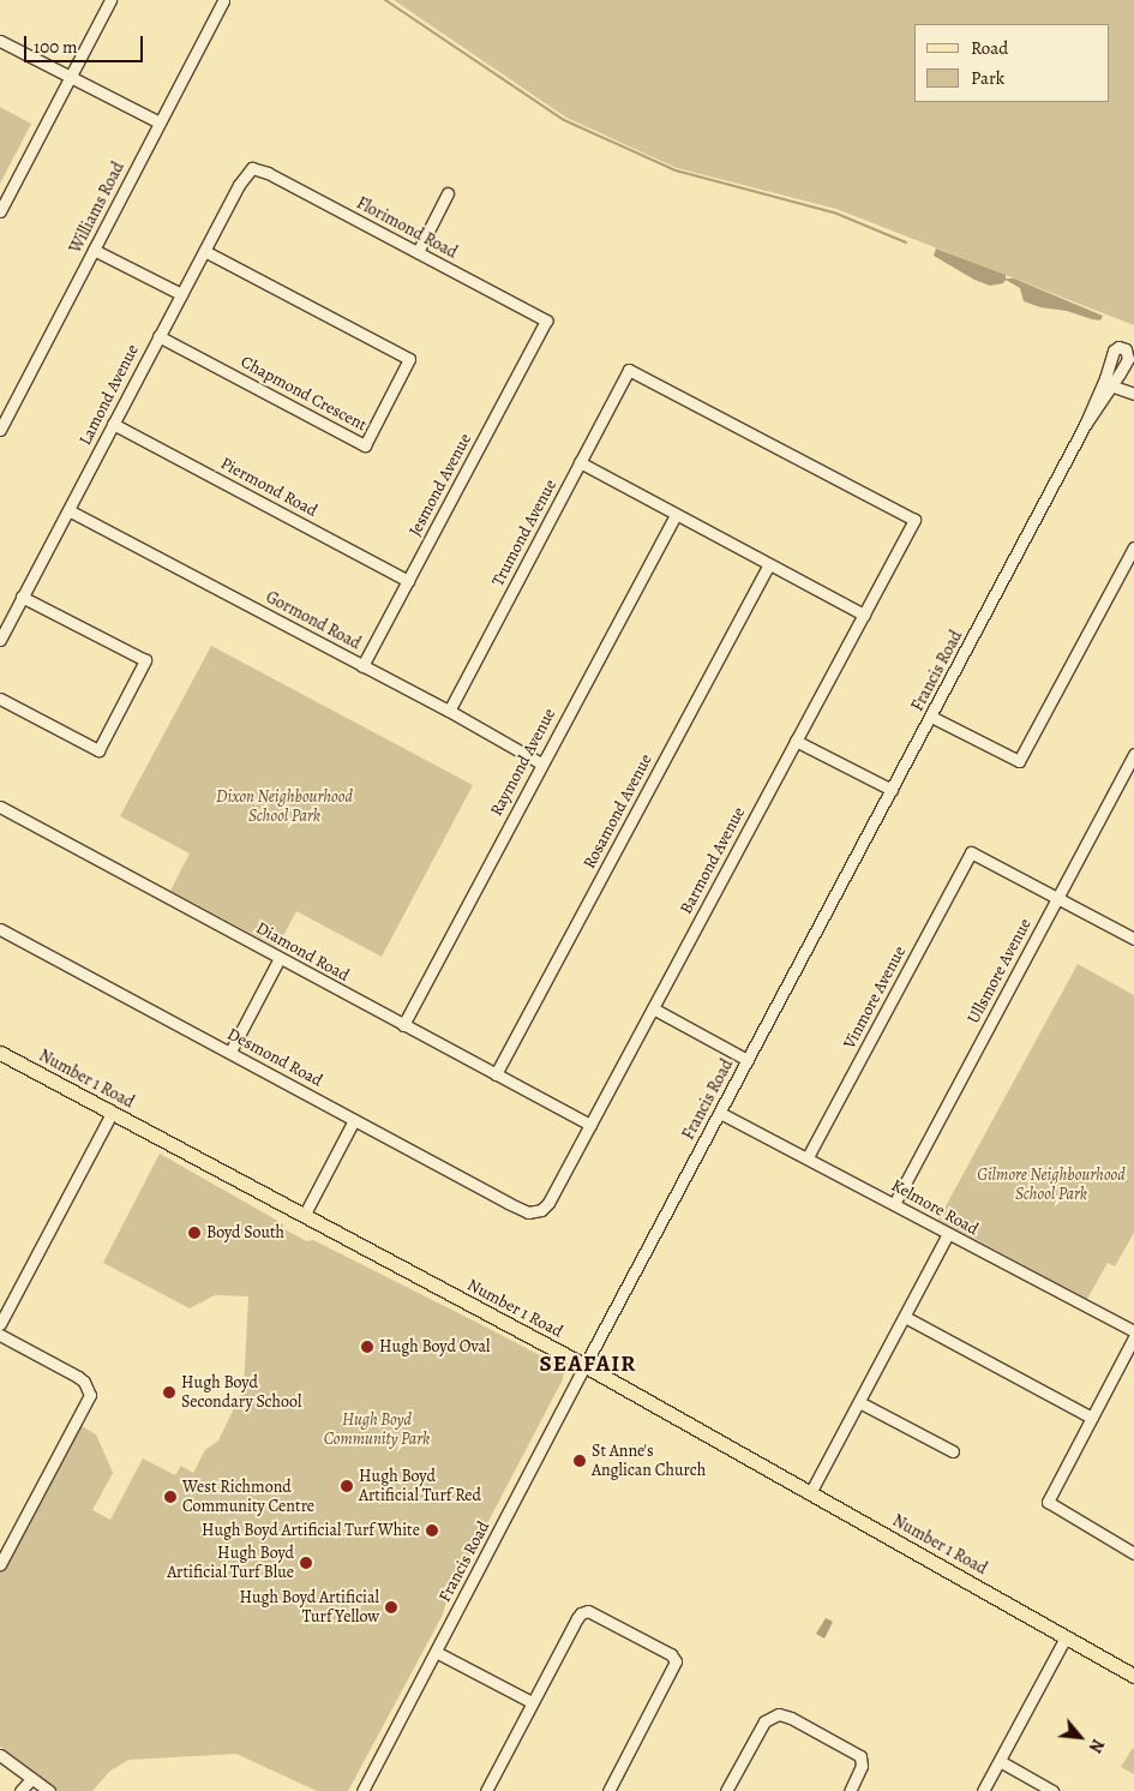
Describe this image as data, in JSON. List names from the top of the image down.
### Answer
{
  "streets": {
    "main road": ["Number 1 Road"],
    "street": [
      "Williams Road",
      "Florimond Road",
      "Chapmond Crescent",
      "Lamond Avenue",
      "Jesmond Avenue",
      "Piermond Road",
      "Trumond Avenue",
      "Gormond Road",
      "Francis Road",
      "Raymond Avenue",
      "Rosamond Avenue",
      "Barmond Avenue",
      "Diamond Road",
      "Ullsmore Avenue",
      "Vinmore Avenue",
      "Desmond Road",
      "Kelmore Road"
    ]
  },
  "crossings": [
    ["Florimond Road", "Lamond Avenue"],
    ["Florimond Road", "Jesmond Avenue"],
    ["Chapmond Crescent", "Lamond Avenue"],
    ["Lamond Avenue", "Piermond Road"],
    ["Lamond Avenue", "Gormond Road"],
    ["Jesmond Avenue", "Piermond Road"],
    ["Jesmond Avenue", "Gormond Road"],
    ["Trumond Avenue", "Gormond Road"],
    ["Trumond Avenue", "Barmond Avenue"],
    ["Gormond Road", "Raymond Avenue"],
    ["Francis Road", "Number 1 Road"],
    ["Francis Road", "Kelmore Road"],
    ["Raymond Avenue", "Diamond Road"],
    ["Rosamond Avenue", "Diamond Road"],
    ["Barmond Avenue", "Diamond Road"],
    ["Barmond Avenue", "Desmond Road"],
    ["Ullsmore Avenue", "Vinmore Avenue"],
    ["Ullsmore Avenue", "Kelmore Road"],
    ["Vinmore Avenue", "Kelmore Road"]
  ],
  "districts": ["SEAFAIR"],
  "parks": ["Dixon Neighbourhood School Park", "Gilmore Neighbourhood School Park", "Hugh Boyd Community Park"],
  "places": [
    "Boyd South",
    "Hugh Boyd Oval",
    "Hugh Boyd Secondary School",
    "St Anne's Anglican Church",
    "Hugh Boyd Artificial Turf Red",
    "West Richmond Community Centre",
    "Hugh Boyd Artificial Turf White",
    "Hugh Boyd Artificial Turf Blue",
    "Hugh Boyd Artificial Turf Yellow"
  ],
  "legend": ["Road", "Park"],
  "scale_bar": "100 m",
  "north": "bottom right"
}
